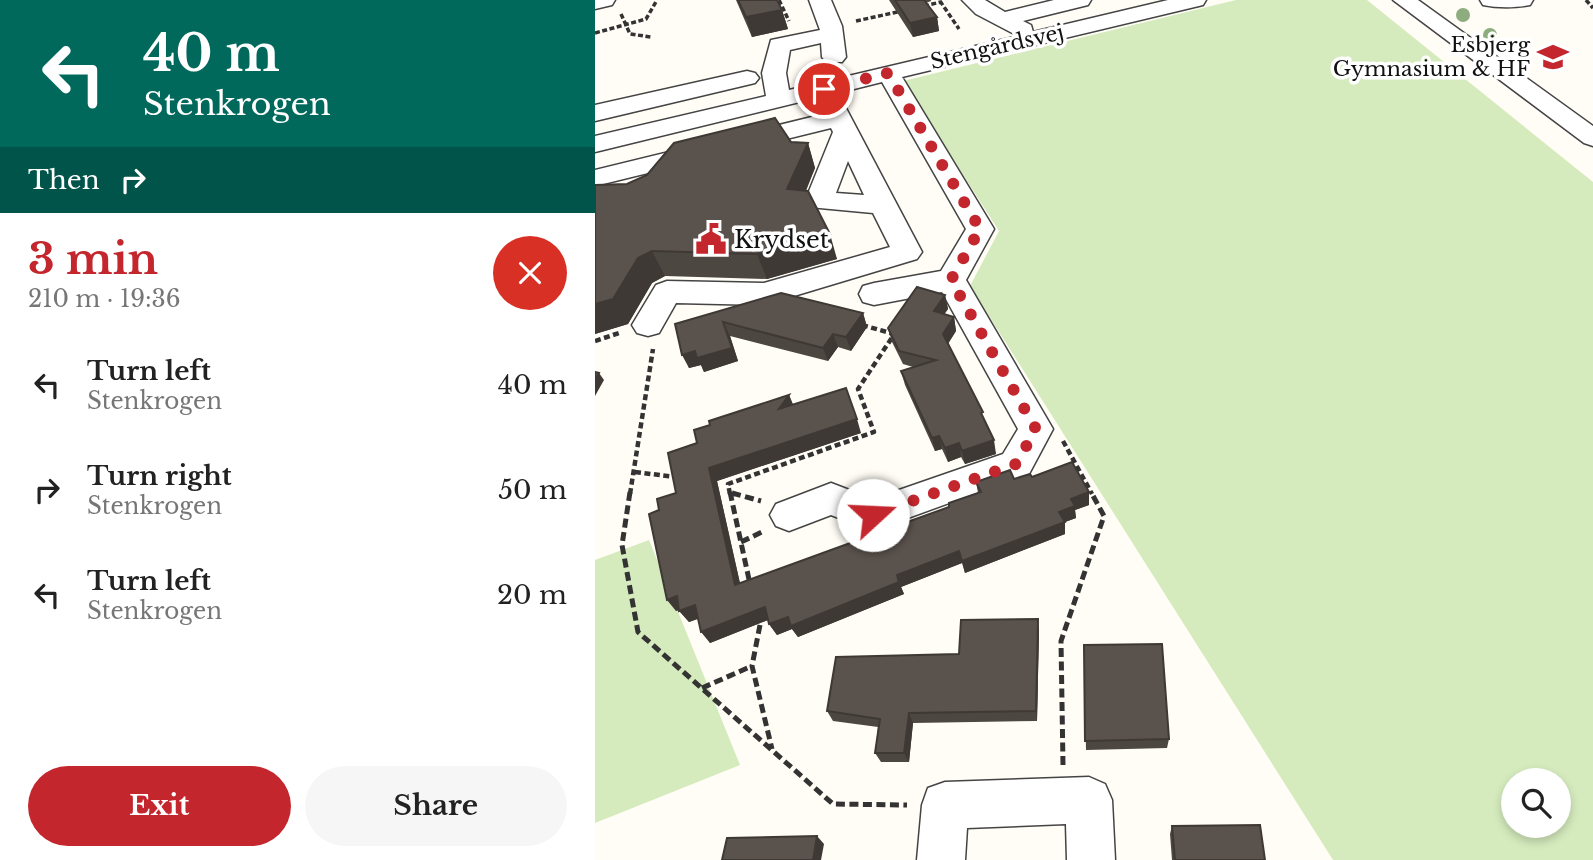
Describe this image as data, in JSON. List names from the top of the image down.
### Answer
{
  "streets": {
    "street": ["Stengårdsvej"]
  },
  "places": {
    "school or university": ["Esbjerg Gymnasium & HF"],
    "public building": ["Krydset"]
  },
  "page": {
    "turn": ["40 m", "Stenkrogen"],
    "then": "Then",
    "heading": ["3 min", "210 m · 19:36"],
    "list": [
      {
        "name": "Turn left",
        "note": "Stenkrogen",
        "value": "40 m"
      },
      {
        "name": "Turn right",
        "note": "Stenkrogen",
        "value": "50 m"
      },
      {
        "name": "Turn left",
        "note": "Stenkrogen",
        "value": "20 m"
      }
    ],
    "buttons": ["Exit", "Share"]
  }
}
